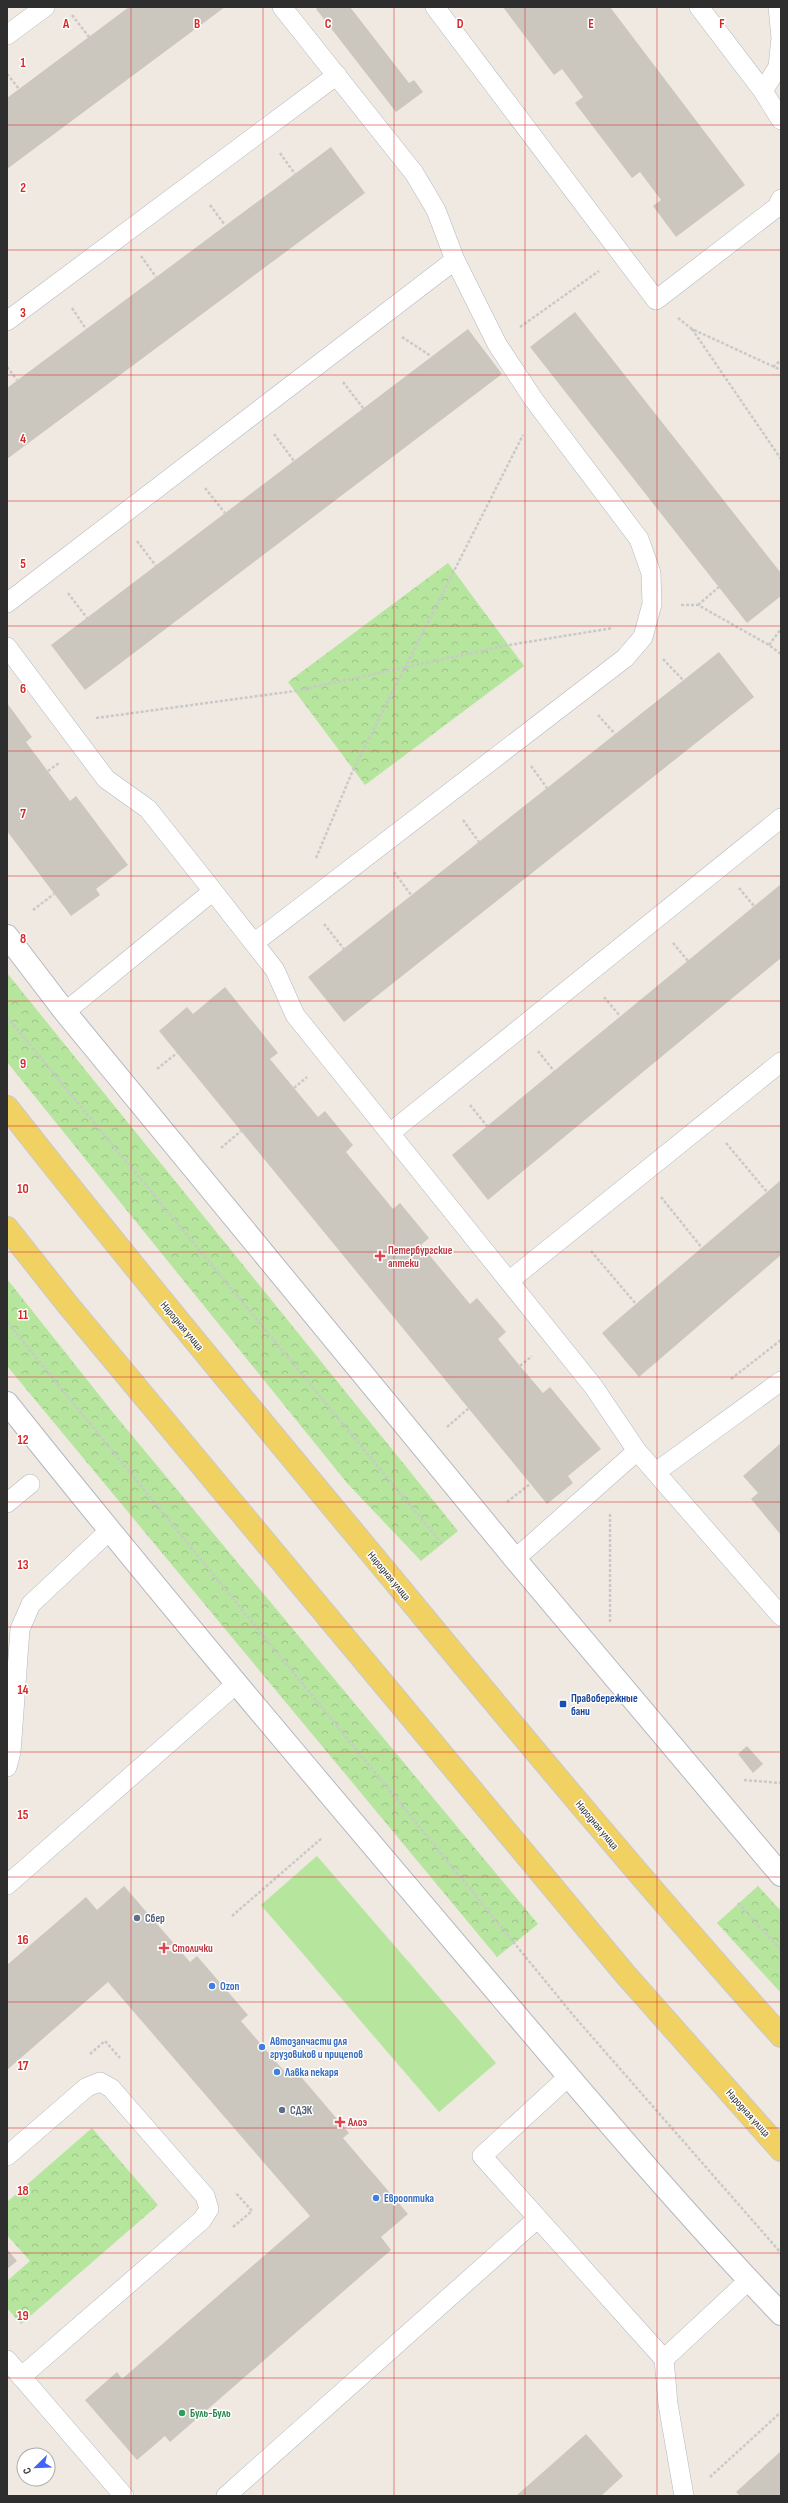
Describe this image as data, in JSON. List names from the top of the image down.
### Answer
{
  "streets": {
    "main road": ["Народная улица"]
  },
  "places": {
    "health": ["Петербургские аптеки", "Столички", "Алоэ"],
    "transit": ["Правобережные бани"],
    "other": [
      "Сбер",
      "Ozon",
      "Автозапчасти для грузовиков и прицепов",
      "Лавка пекаря",
      "СДЭК",
      "Еврооптика",
      "Буль-Буль"
    ]
  },
  "north": "bottom left",
  "grid": {
    "columns": [
      "A",
      "B",
      "C",
      "D",
      "E",
      "F"
    ],
    "rows": [
      "1",
      "2",
      "3",
      "4",
      "5",
      "6",
      "7",
      "8",
      "9",
      "10",
      "11",
      "12",
      "13",
      "14",
      "15",
      "16",
      "17",
      "18",
      "19"
    ]
  }
}
